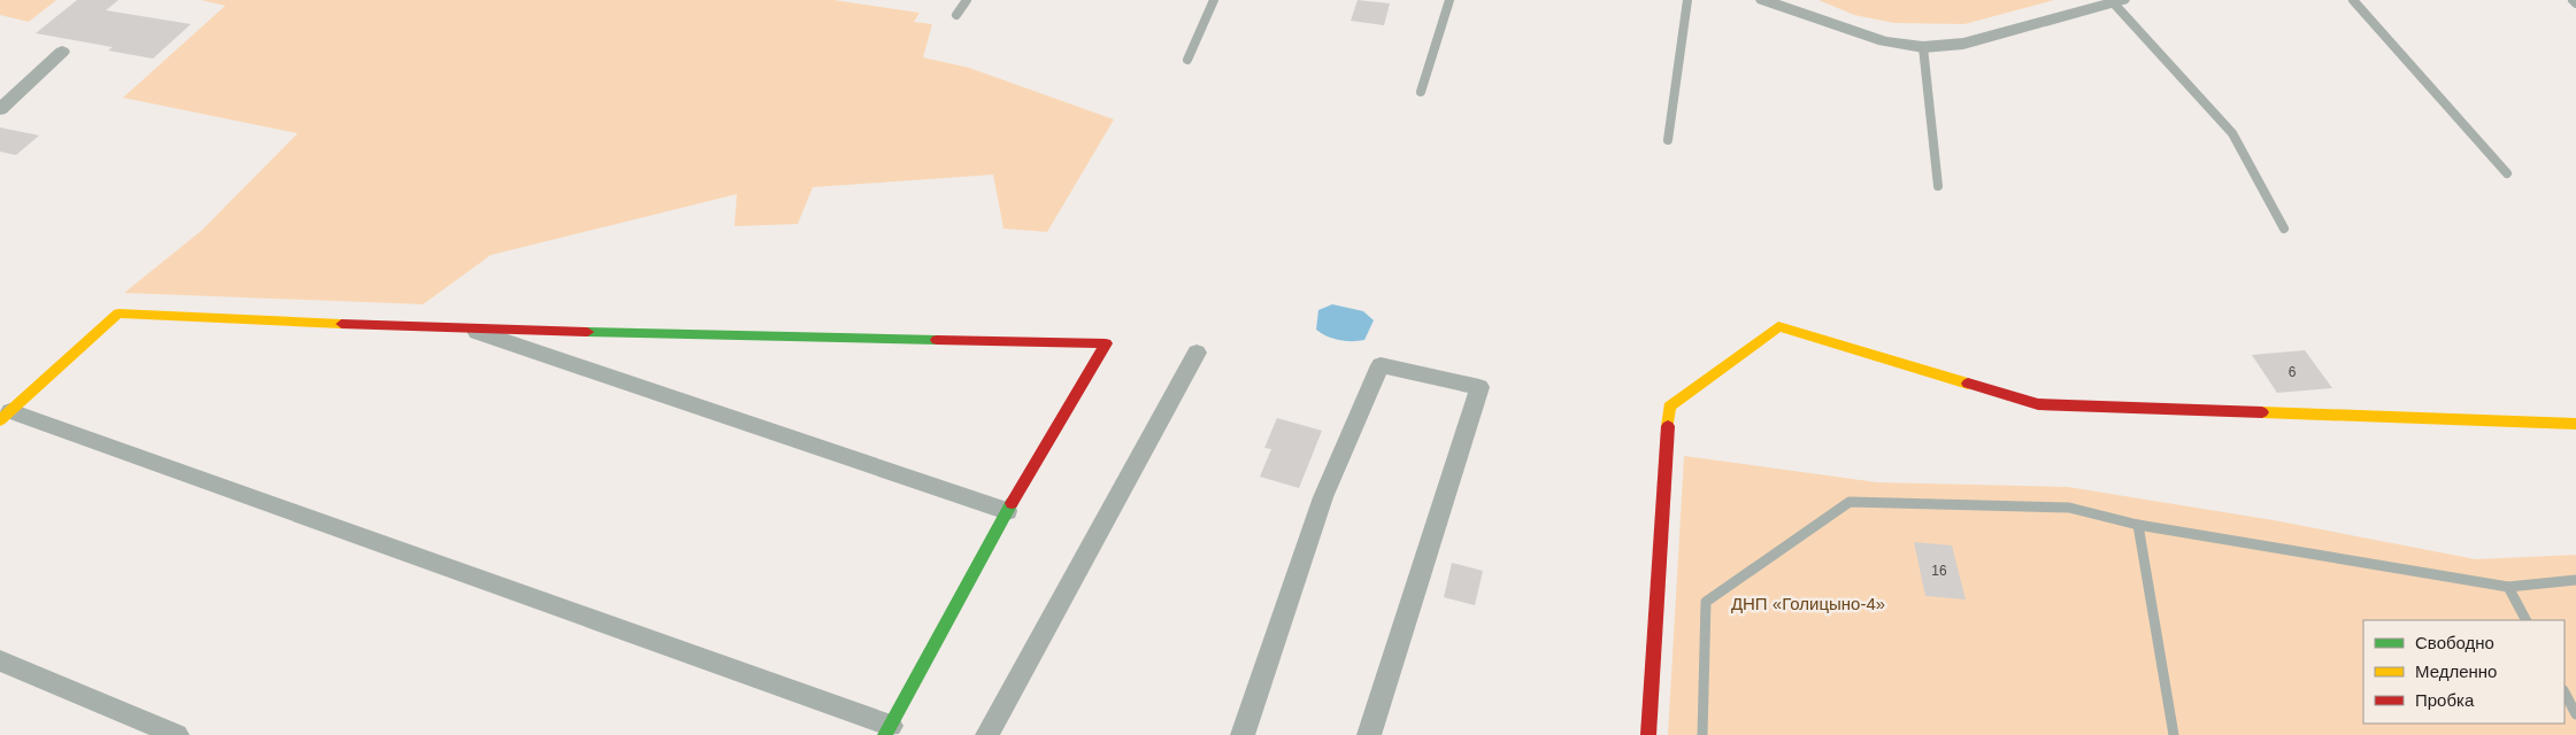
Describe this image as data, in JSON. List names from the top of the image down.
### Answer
{
  "parks": ["ДНП «Голицыно-4»"],
  "house_numbers": ["6", "16"],
  "legend": ["Свободно", "Медленно", "Пробка"]
}
